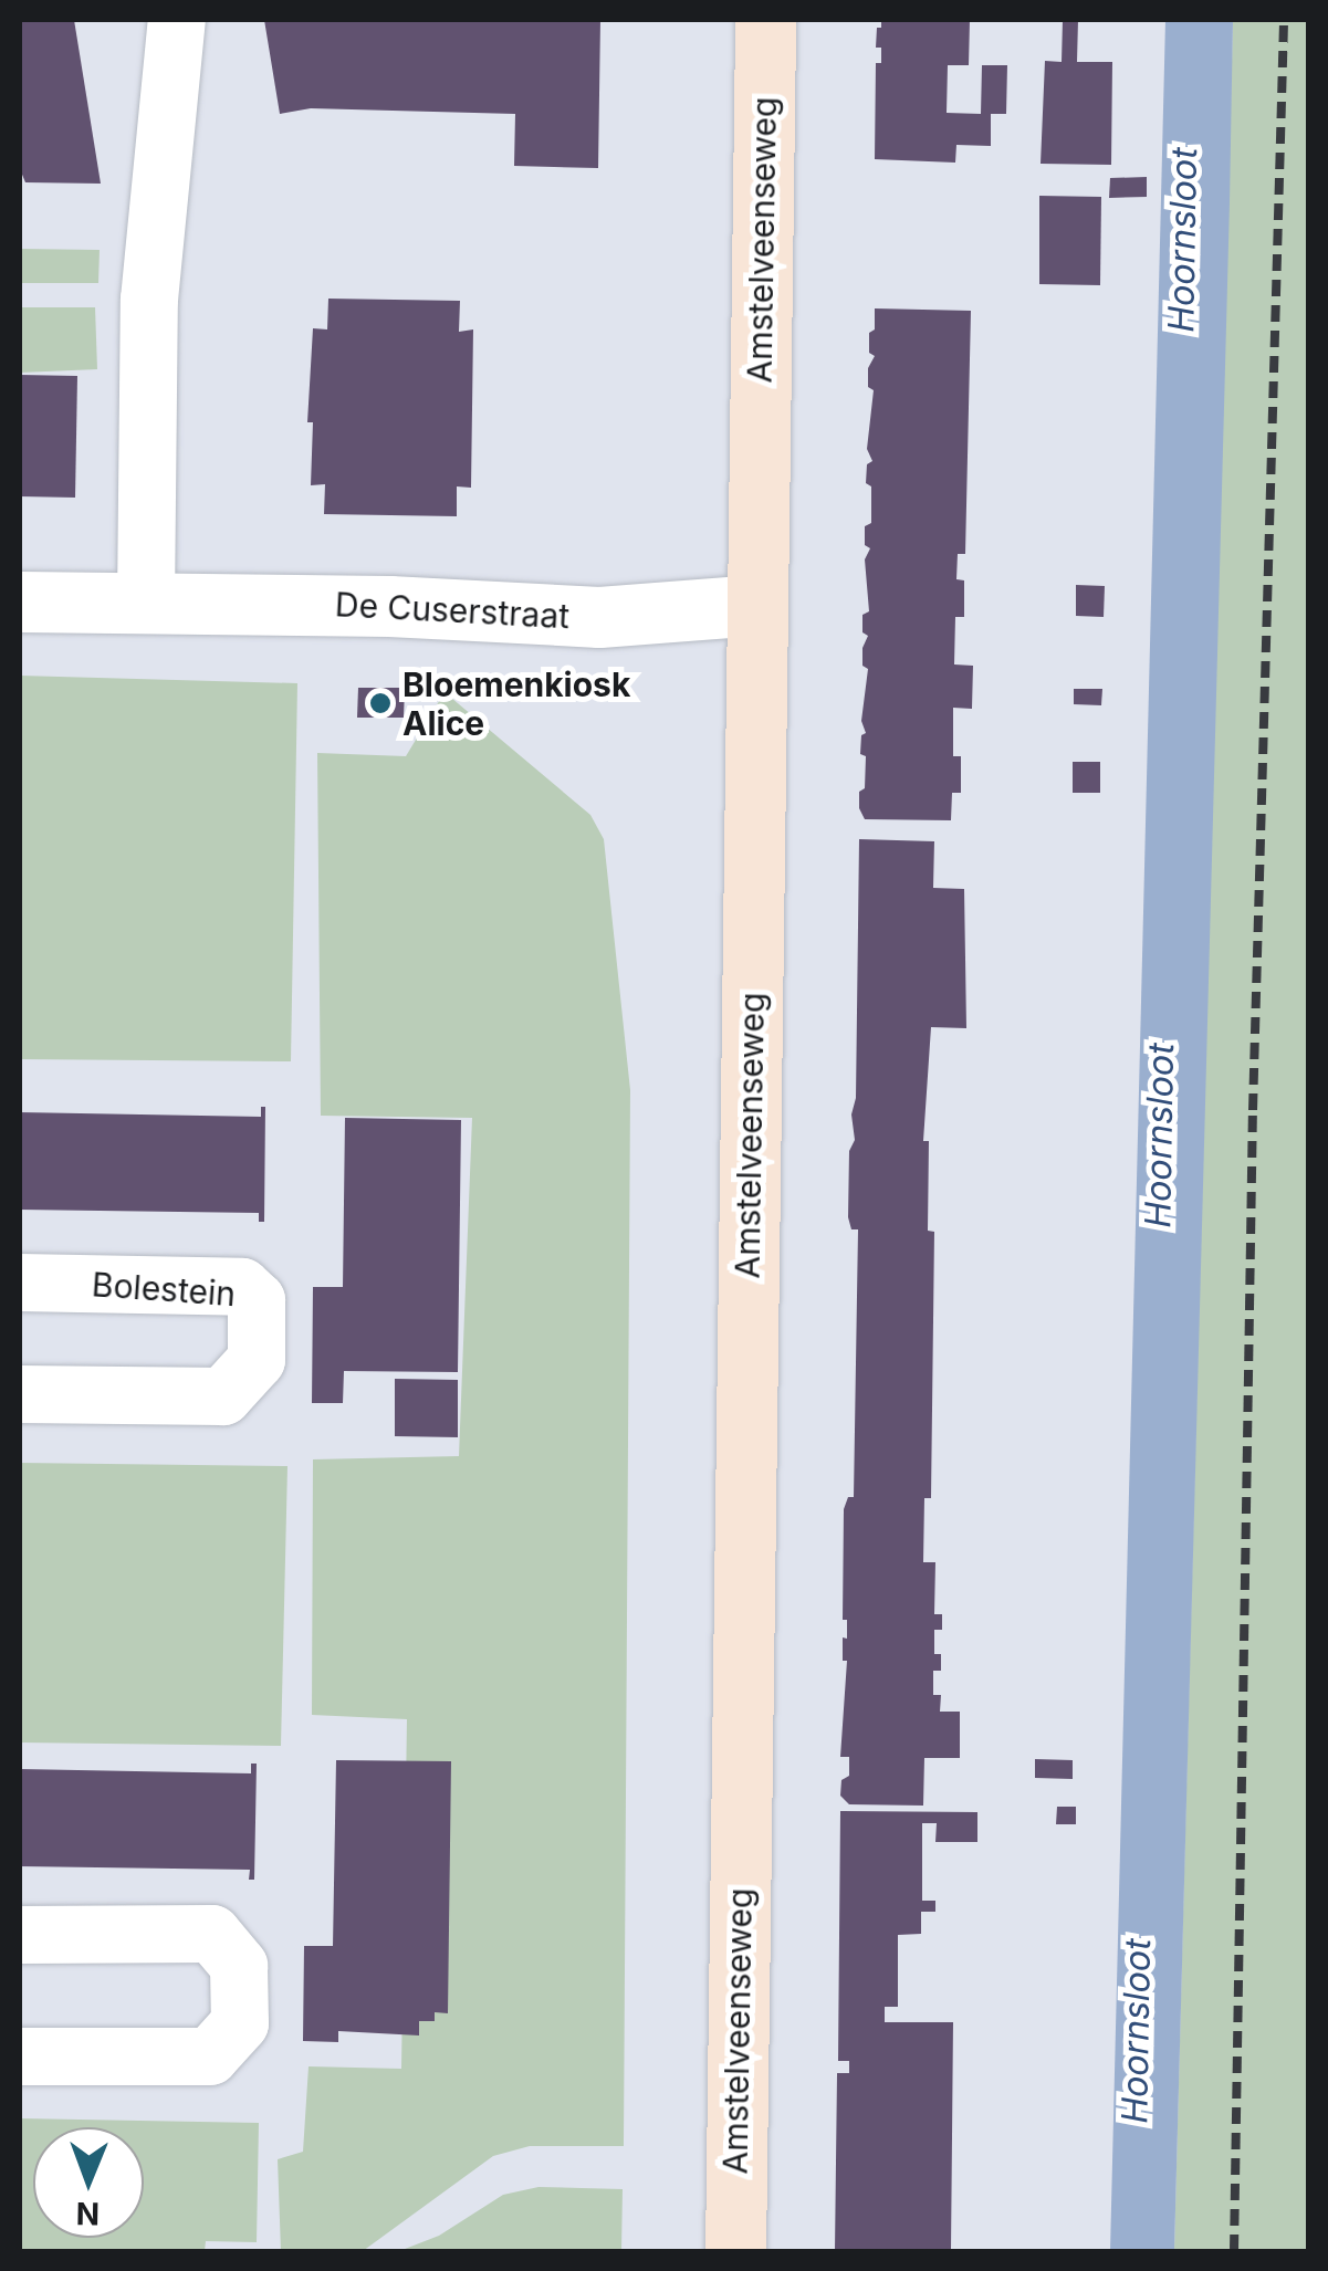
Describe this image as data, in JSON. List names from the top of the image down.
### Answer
{
  "streets": {
    "main road": ["Amstelveenseweg"],
    "street": ["De Cuserstraat", "Bolestein"]
  },
  "crossings": [
    ["Amstelveenseweg", "De Cuserstraat"]
  ],
  "water": ["Hoornsloot"],
  "places": ["Bloemenkiosk Alice"],
  "north": "bottom"
}
